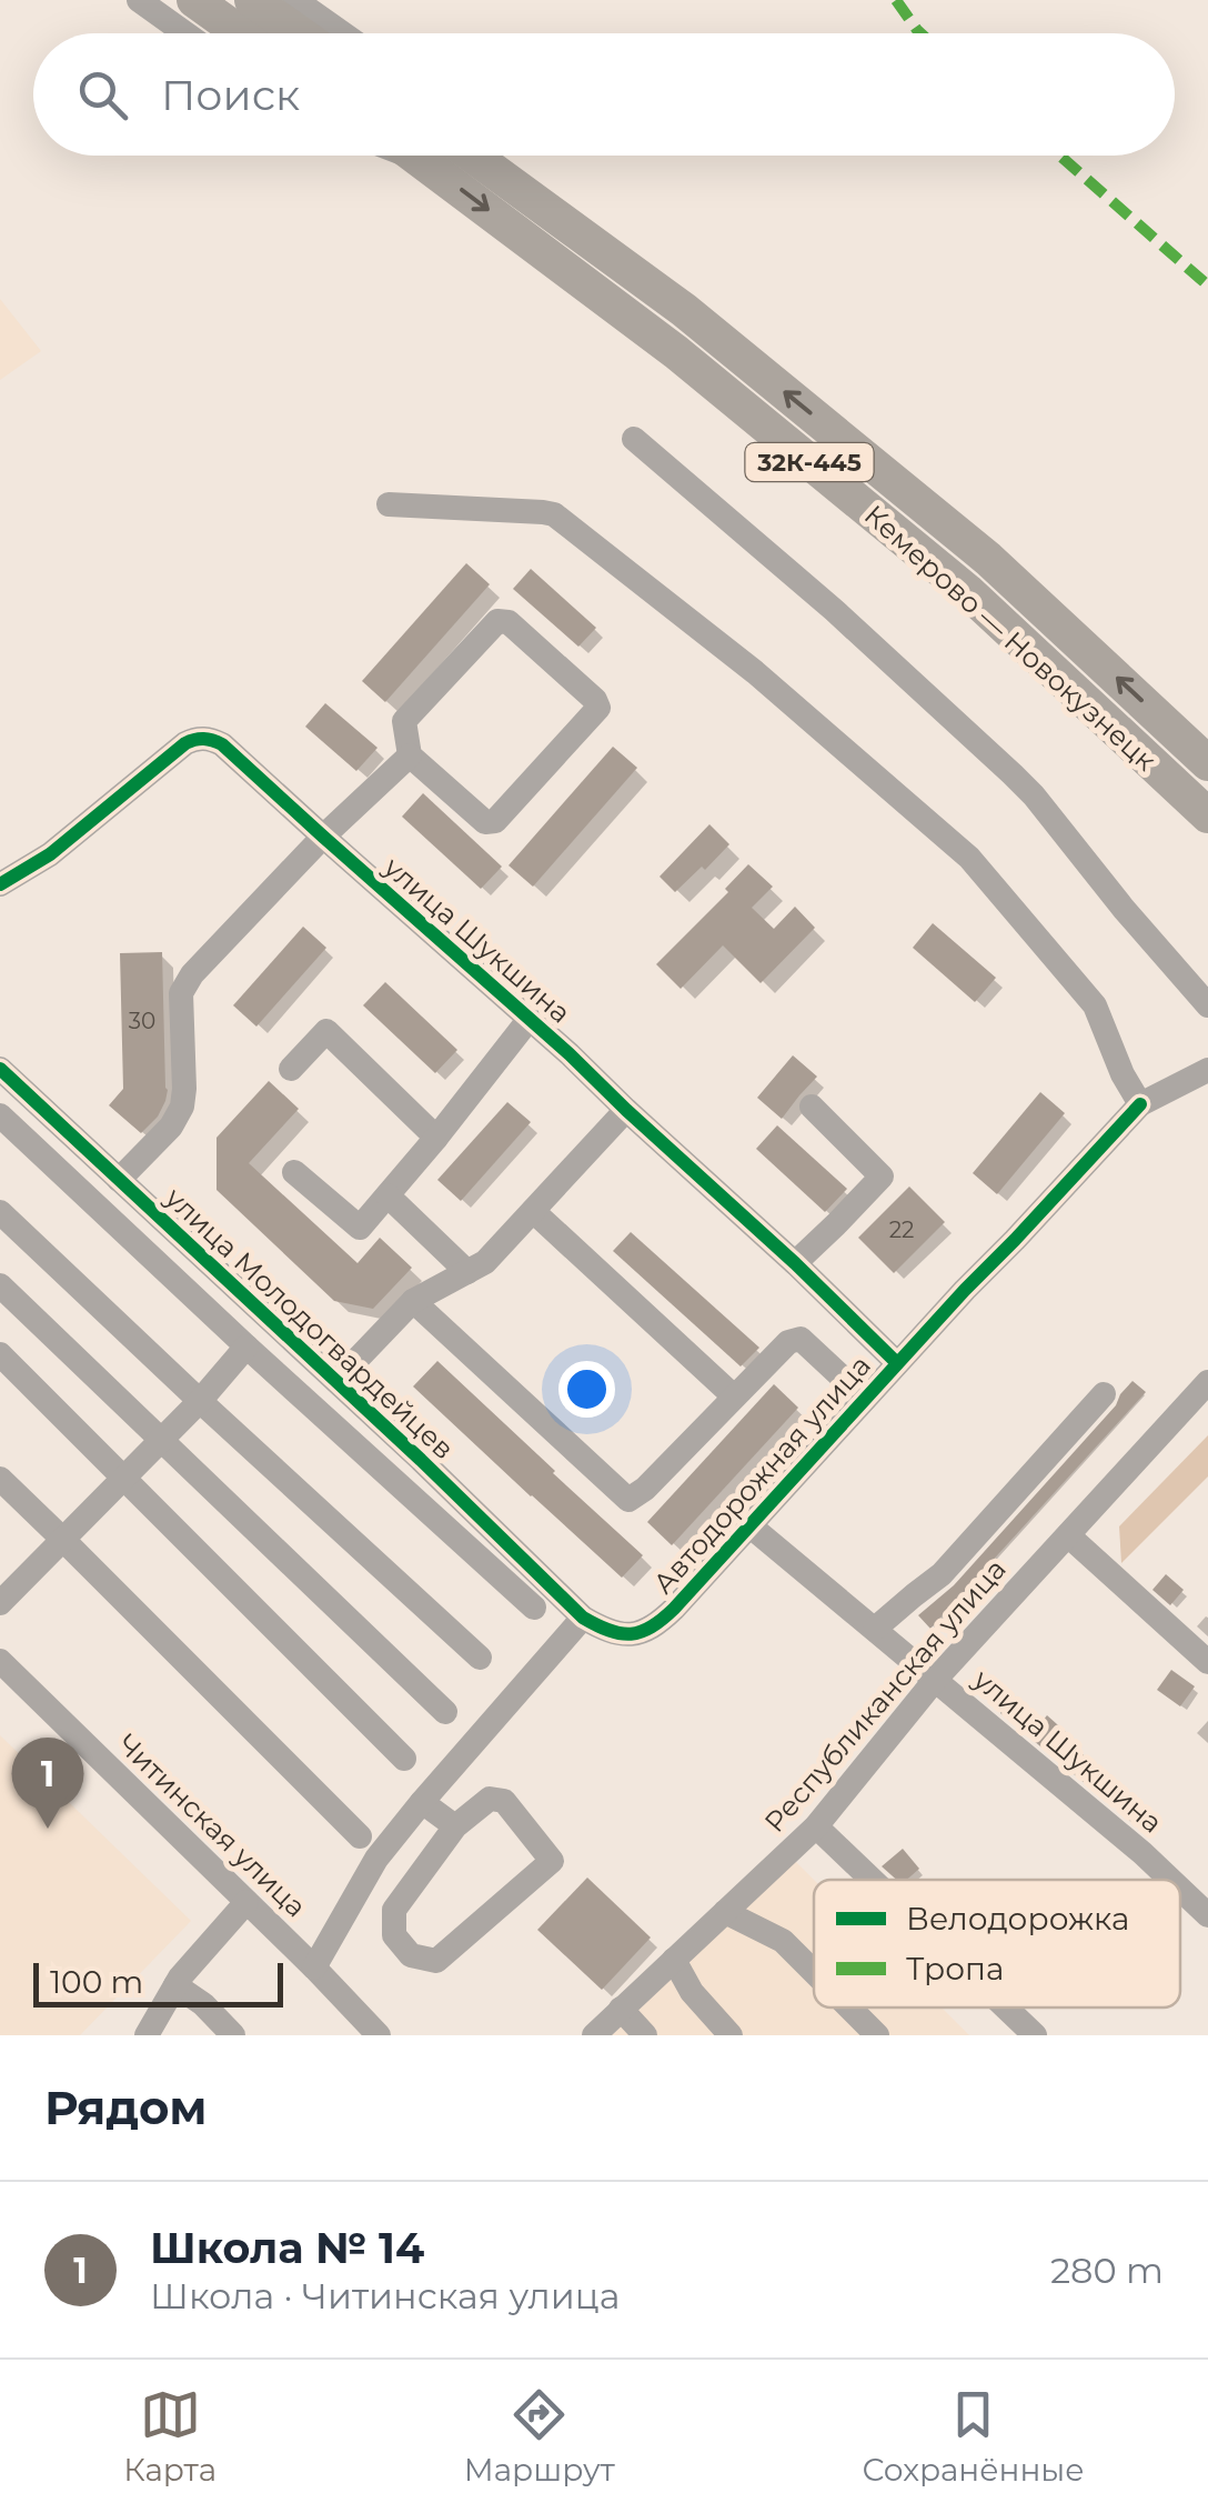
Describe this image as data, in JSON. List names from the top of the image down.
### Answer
{
  "streets": {
    "highway": ["32К-445", "Кемерово — Новокузнецк"],
    "street": [
      "улица Шукшина",
      "улица Молодогвардейцев",
      "Автодорожная улица",
      "Республиканская улица",
      "Читинская улица"
    ]
  },
  "crossings": [
    ["улица Шукшина", "Автодорожная улица"],
    ["улица Шукшина", "Республиканская улица"],
    ["улица Молодогвардейцев", "Автодорожная улица"]
  ],
  "house_numbers": ["30", "22"],
  "legend": ["Велодорожка", "Тропа"],
  "scale_bar": "100 m",
  "page": {
    "search": "Поиск",
    "pins": "1",
    "scale": "100 m",
    "heading": "Рядом",
    "list": [
      {
        "mark": "1",
        "name": "Школа № 14",
        "note": "Школа · Читинская улица",
        "value": "280 m"
      }
    ],
    "nav": ["Карта", "Маршрут", "Сохранённые"]
  }
}
